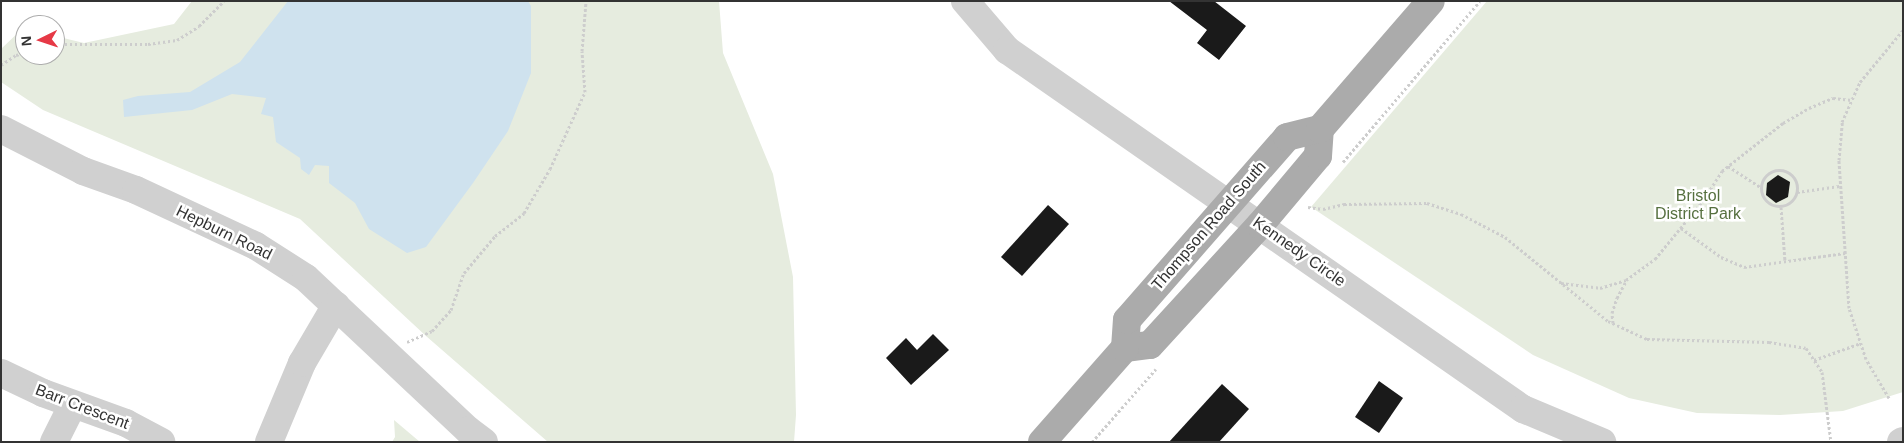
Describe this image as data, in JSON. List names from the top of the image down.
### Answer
{
  "streets": {
    "main road": ["Thompson Road South"],
    "street": ["Hepburn Road", "Kennedy Circle", "Barr Crescent"]
  },
  "crossings": [
    ["Thompson Road South", "Kennedy Circle"]
  ],
  "parks": ["Bristol District Park"],
  "north": "left"
}
